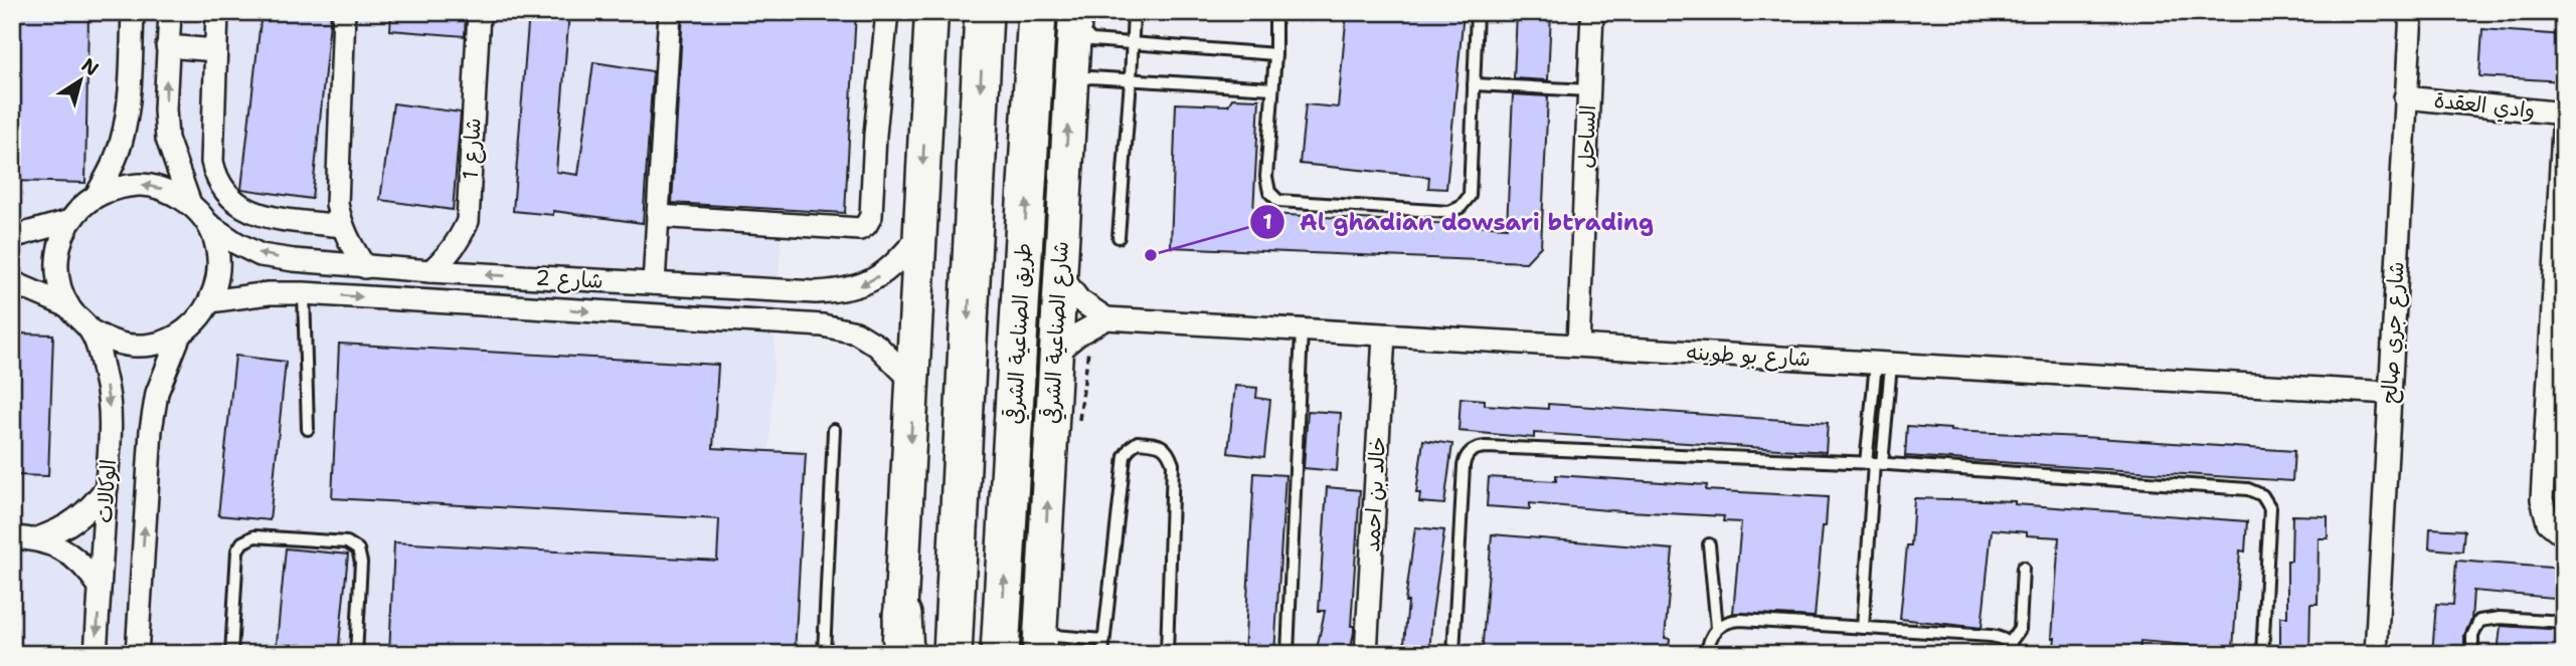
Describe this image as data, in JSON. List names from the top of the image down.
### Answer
{
  "streets": {
    "highway": ["طريق الصناعية الشرقي"],
    "main road": ["شارع الصناعية الشرقي"],
    "street": [
      "وادي العقدة",
      "الساحل",
      "شارع 1",
      "شارع 2",
      "شارع جري صالح",
      "شارع بو طوينه",
      "الوكالات",
      "خالد بن احمد"
    ]
  },
  "crossings": [
    ["وادي العقدة", "شارع جري صالح"],
    ["الساحل", "شارع بو طوينه"],
    ["شارع 1", "شارع 2"],
    ["شارع 2", "الوكالات"],
    ["شارع جري صالح", "شارع بو طوينه"],
    ["شارع بو طوينه", "خالد بن احمد"]
  ],
  "places": ["Al ghadian dowsari btrading"],
  "north": "top right"
}
